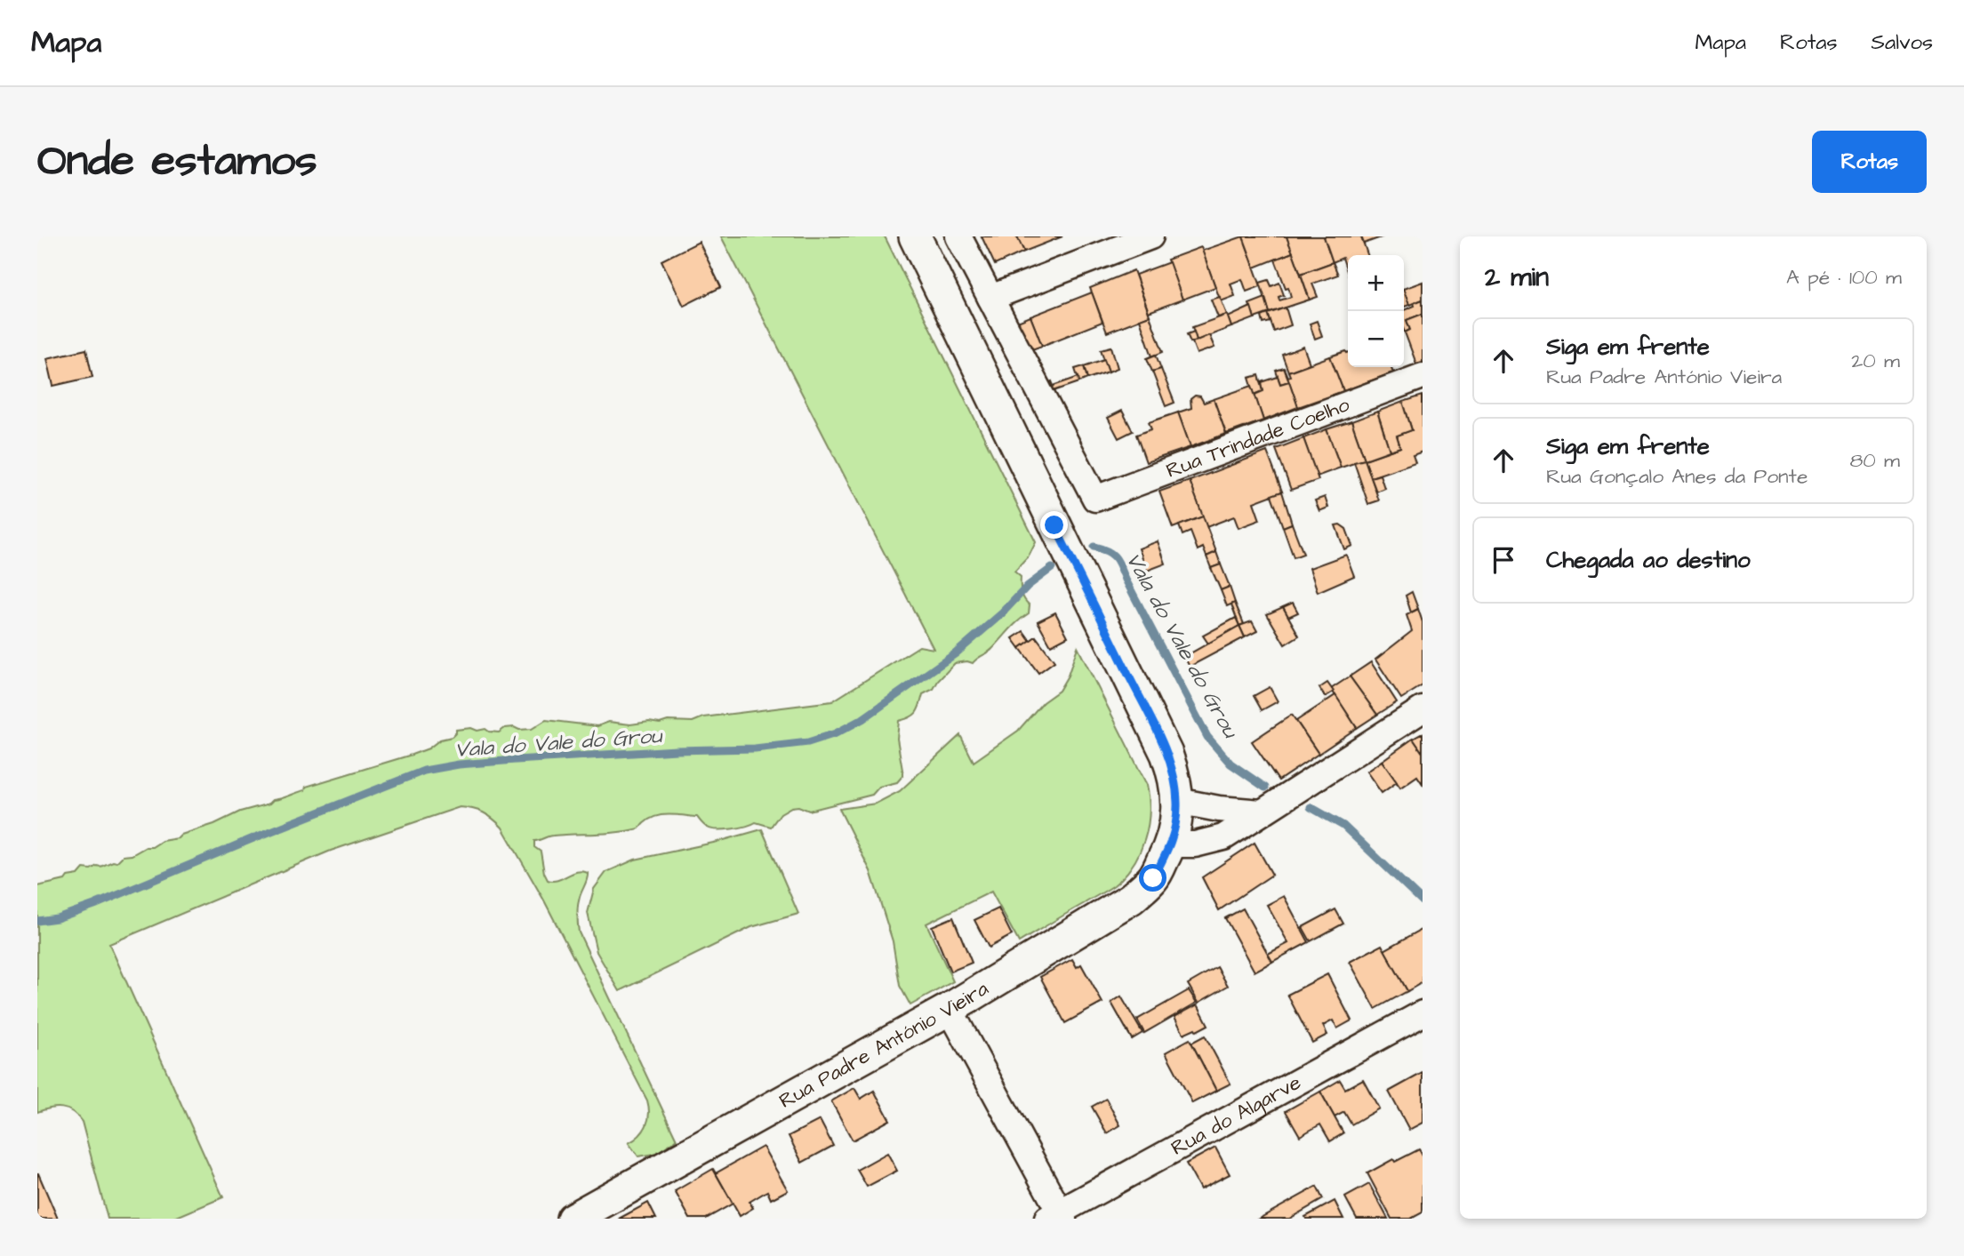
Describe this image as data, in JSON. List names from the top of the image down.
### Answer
{
  "streets": {
    "street": ["Rua Trindade Coelho", "Rua Padre António Vieira", "Rua do Algarve"]
  },
  "water": ["Vala do Vale do Grou"],
  "page": {
    "header": "Mapa",
    "nav": ["Mapa", "Rotas", "Salvos"],
    "buttons": "Rotas",
    "title": "Onde estamos",
    "heading": ["2 min", "A pé · 100 m"],
    "map_buttons": ["+", "−"],
    "list": [
      ["Siga em frente", "Rua Padre António Vieira", "20 m"],
      ["Siga em frente", "Rua Gonçalo Anes da Ponte", "80 m"],
      "Chegada ao destino"
    ]
  }
}
